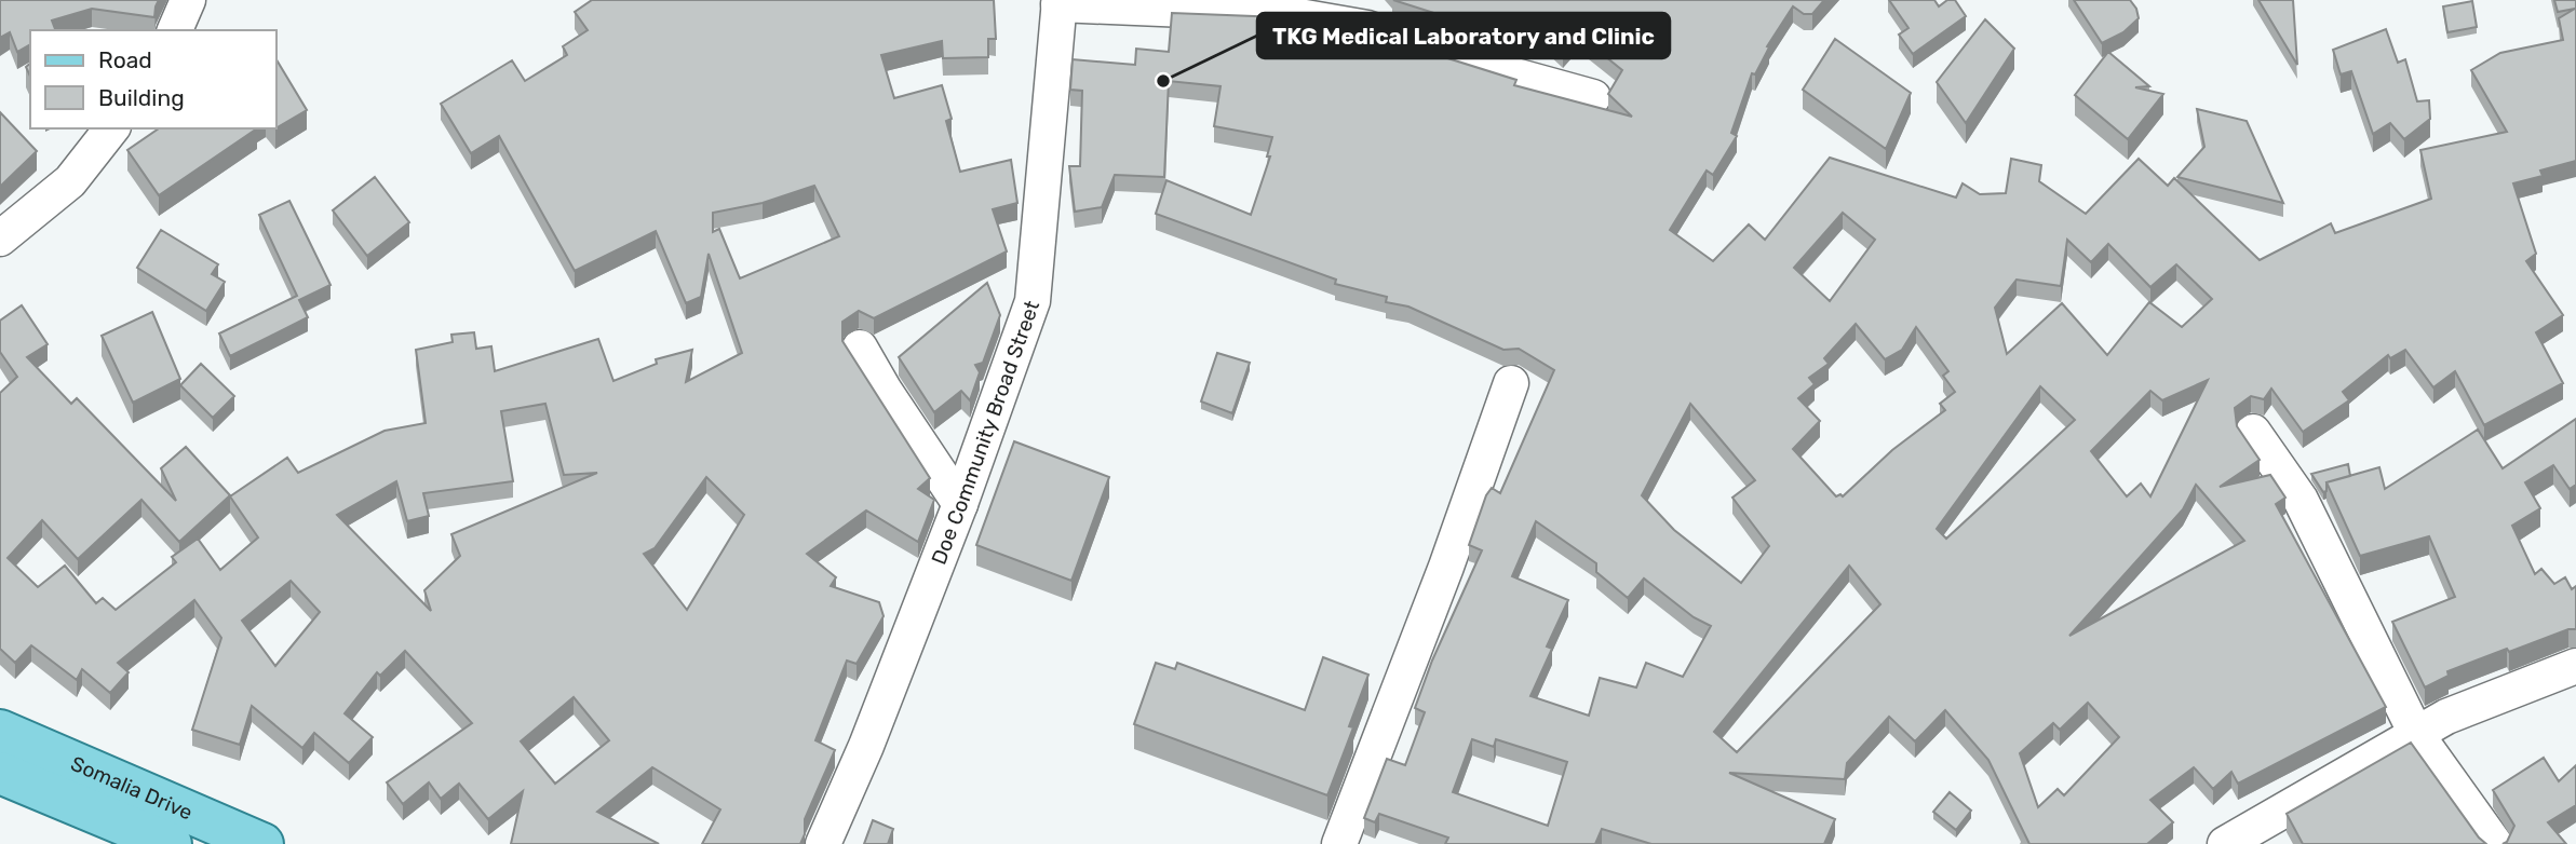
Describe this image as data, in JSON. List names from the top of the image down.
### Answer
{
  "streets": {
    "main road": ["Somalia Drive"],
    "street": ["Doe Community Broad Street"]
  },
  "places": ["TKG Medical Laboratory and Clinic"],
  "legend": ["Road", "Building"]
}
